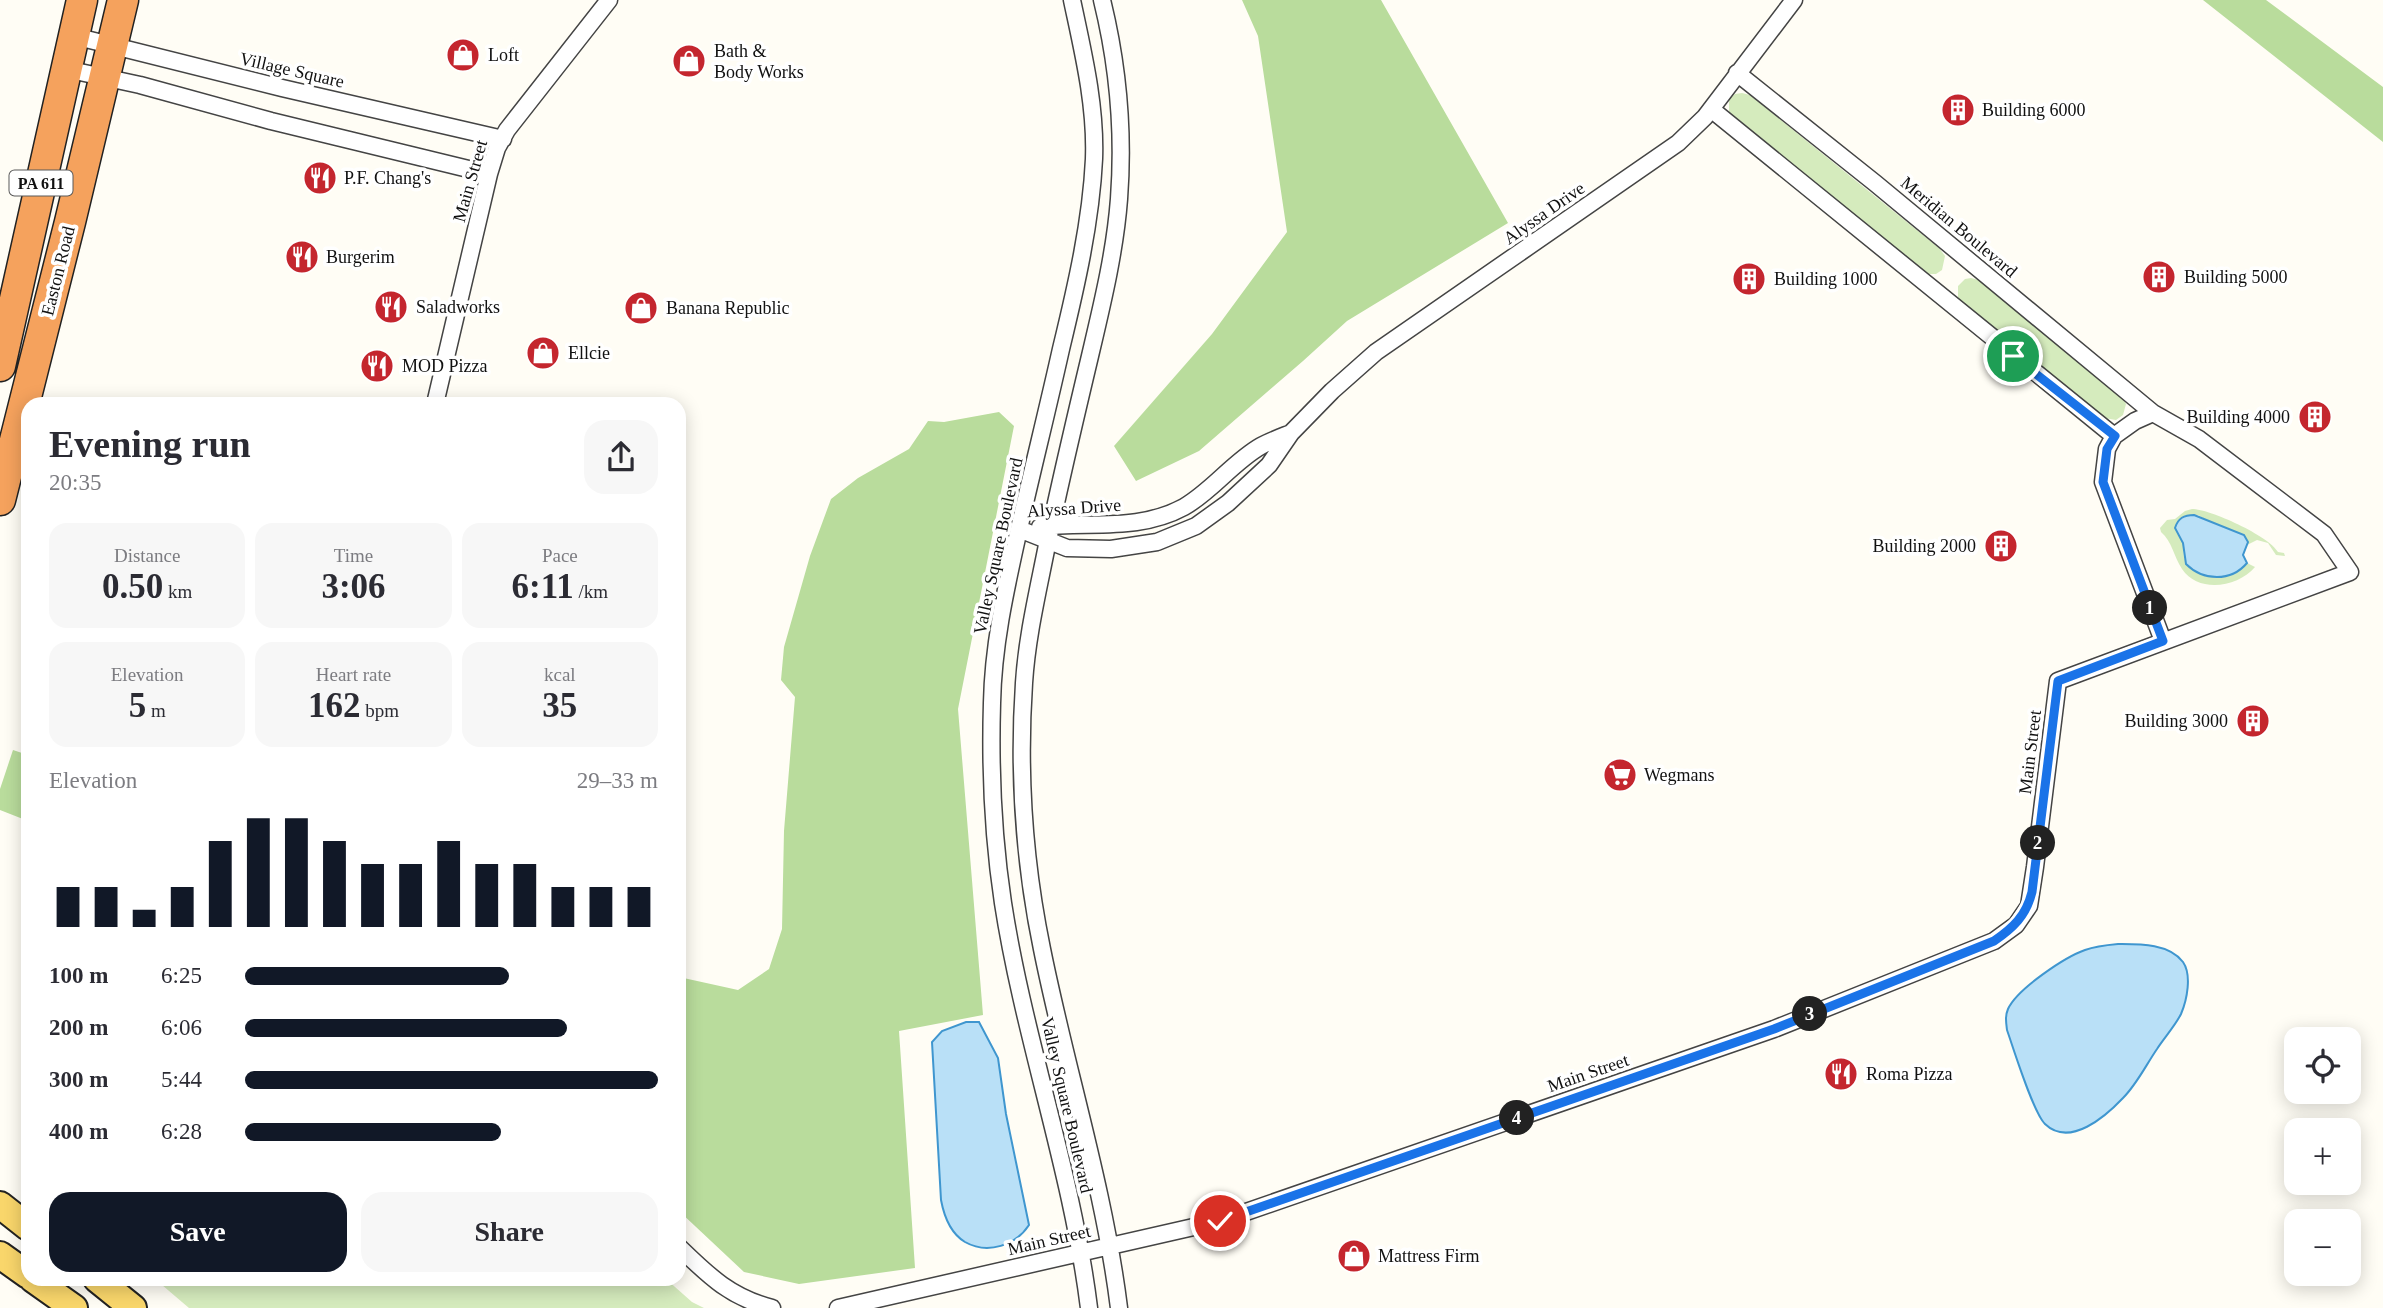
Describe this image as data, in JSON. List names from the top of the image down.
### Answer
{
  "streets": {
    "highway": ["PA 611", "Easton Road"],
    "street": [
      "Village Square",
      "Main Street",
      "Alyssa Drive",
      "Meridian Boulevard",
      "Valley Square Boulevard"
    ]
  },
  "crossings": [
    ["Village Square", "Main Street"],
    ["Village Square", "Easton Road"],
    ["Main Street", "Meridian Boulevard"],
    ["Main Street", "Valley Square Boulevard"],
    ["Alyssa Drive", "Meridian Boulevard"],
    ["Alyssa Drive", "Valley Square Boulevard"]
  ],
  "places": {
    "shop": [
      "Loft",
      "Bath & Body Works",
      "Banana Republic",
      "Ellcie",
      "Mattress Firm"
    ],
    "building": [
      "Building 6000",
      "Building 5000",
      "Building 1000",
      "Building 4000",
      "Building 2000",
      "Building 3000"
    ],
    "restaurant": [
      "P.F. Chang's",
      "Burgerim",
      "Saladworks",
      "MOD Pizza",
      "Roma Pizza"
    ],
    "supermarket": ["Wegmans"]
  },
  "page": {
    "heading": ["Evening run", "20:35"],
    "stats": [
      ["Distance", "0.50 km"],
      ["Time", "3:06"],
      ["Pace", "6:11 /km"],
      ["Elevation", "5 m"],
      ["Heart rate", "162 bpm"],
      ["kcal", "35"]
    ],
    "pins": [
      "1",
      "2",
      "3",
      "4"
    ],
    "chart": ["Elevation", "29–33 m"],
    "list": [
      {
        "name": "100 m",
        "note": "6:25"
      },
      {
        "name": "200 m",
        "note": "6:06"
      },
      {
        "name": "300 m",
        "note": "5:44"
      },
      {
        "name": "400 m",
        "note": "6:28"
      }
    ],
    "map_buttons": ["+", "−"],
    "buttons": ["Save", "Share"]
  }
}
